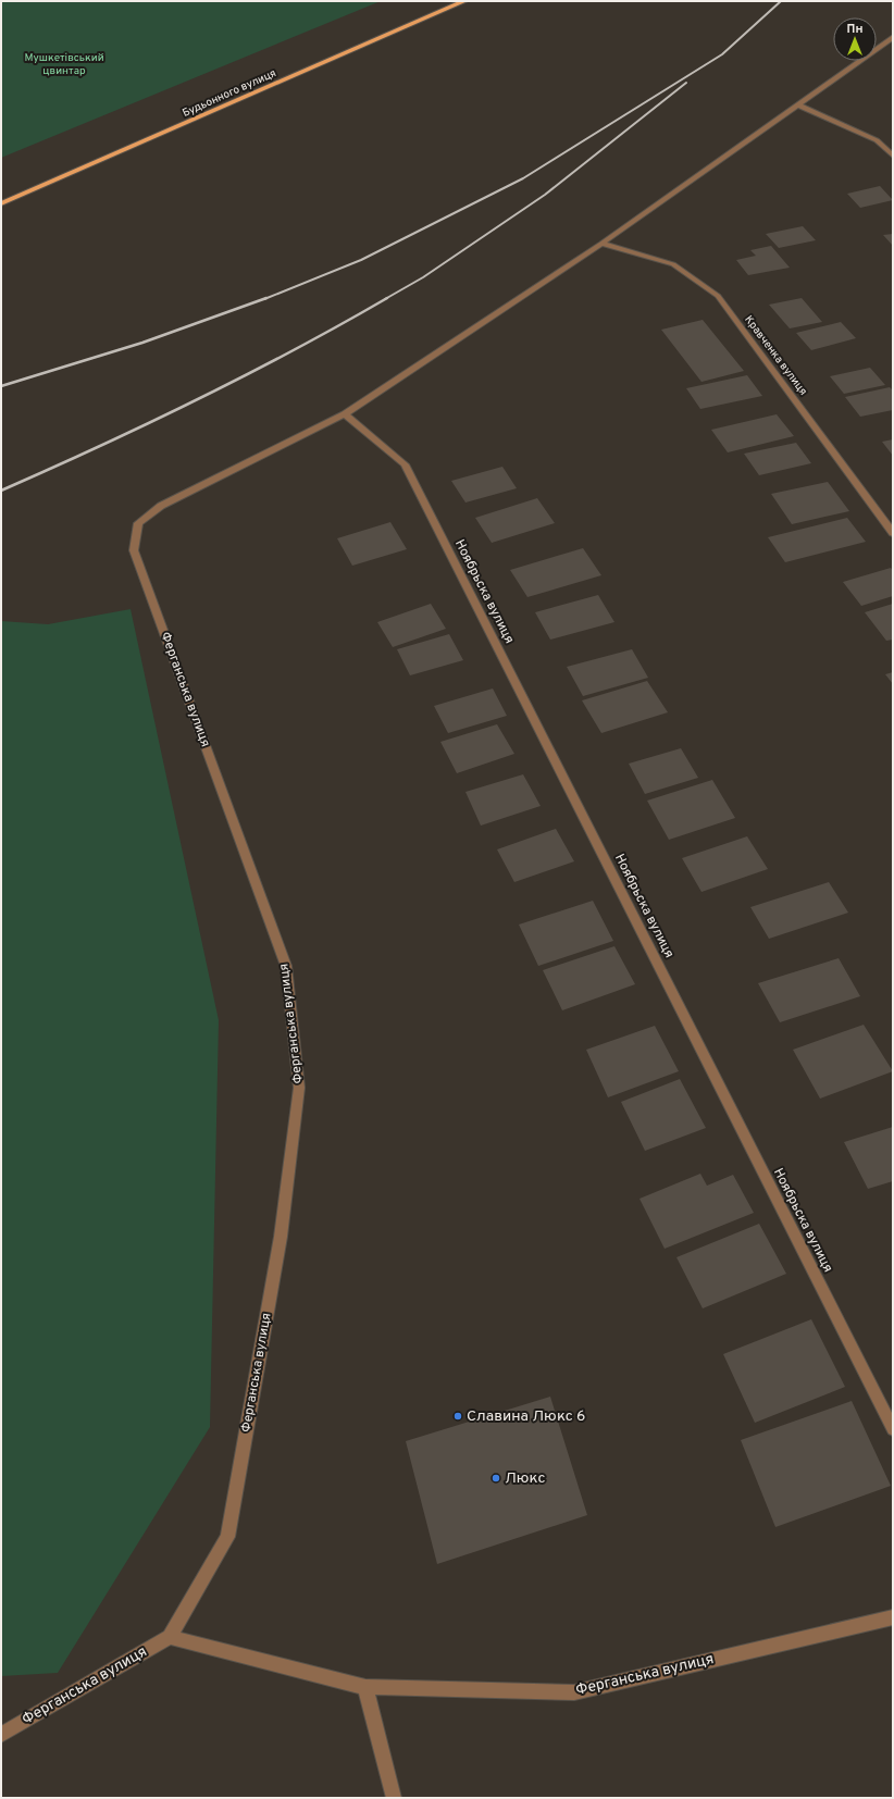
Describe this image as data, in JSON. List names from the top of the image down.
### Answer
{
  "streets": {
    "main road": ["Будьонного вулиця"],
    "street": ["Кравченка вулиця", "Ноябрьска вулиця", "Ферганська вулиця"]
  },
  "crossings": [
    ["Кравченка вулиця", "Ферганська вулиця"],
    ["Ноябрьска вулиця", "Ферганська вулиця"]
  ],
  "parks": ["Мушкетівський цвинтар"],
  "places": ["Славина Люкс 6", "Люкс"],
  "north": "top"
}
